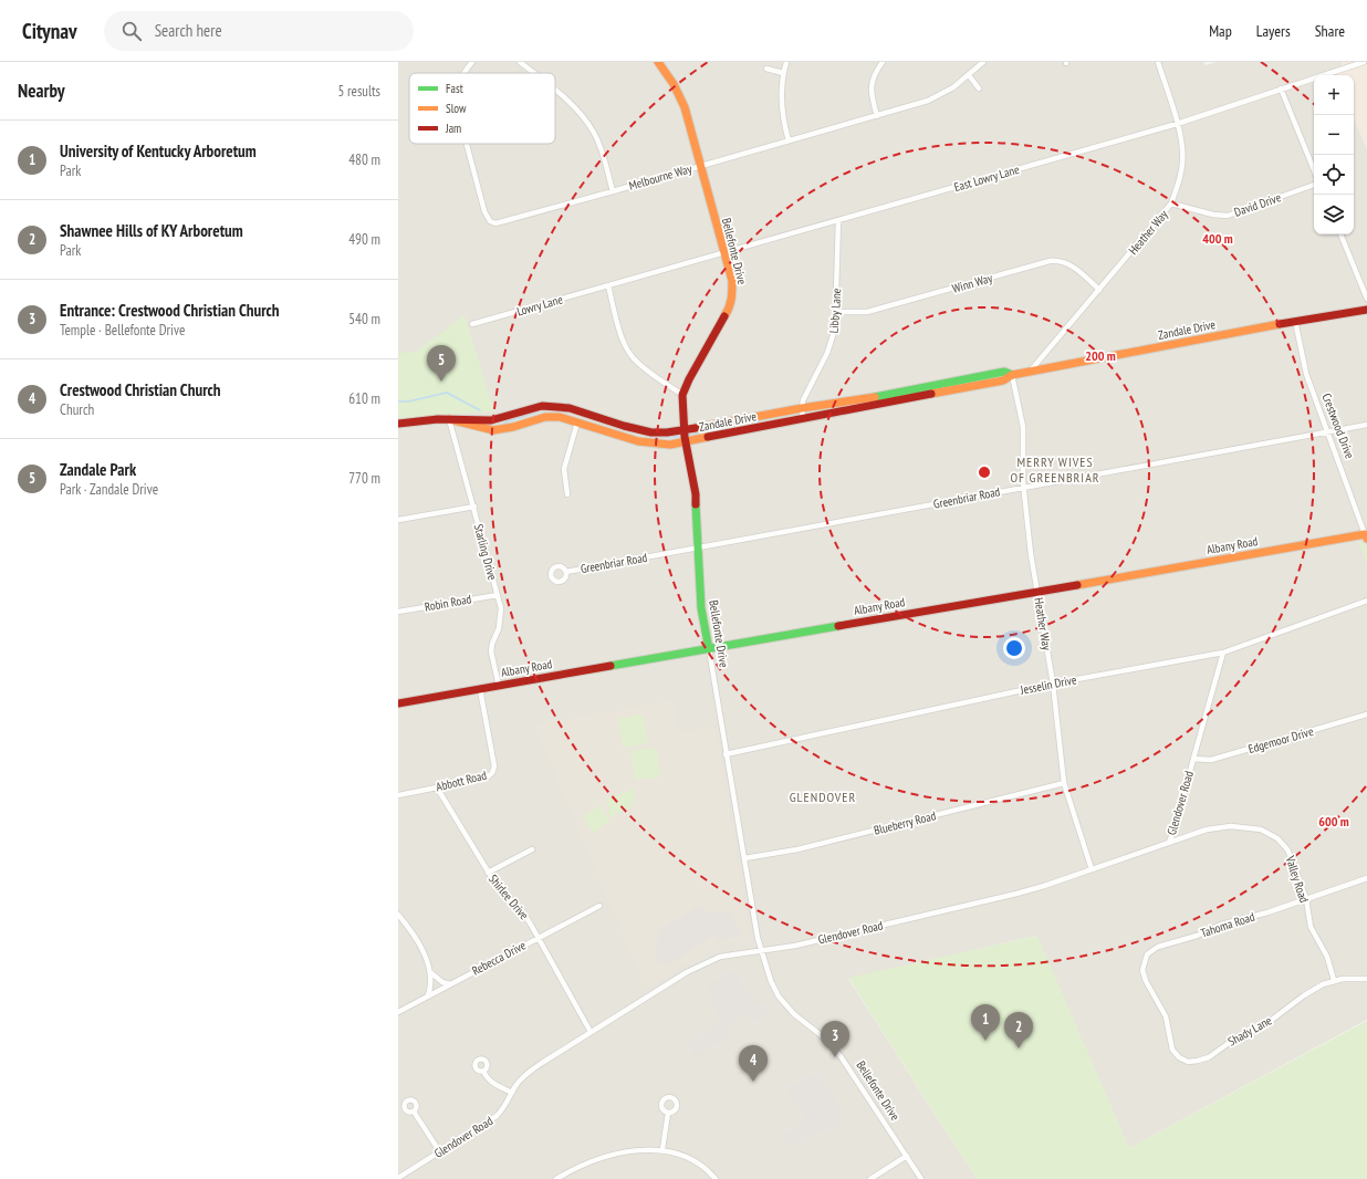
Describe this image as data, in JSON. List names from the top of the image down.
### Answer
{
  "streets": {
    "street": [
      "Melbourne Way",
      "East Lowry Lane",
      "David Drive",
      "Heather Way",
      "Bellefonte Drive",
      "Winn Way",
      "Lowry Lane",
      "Libby Lane",
      "Zandale Drive",
      "Crestwood Drive",
      "Greenbriar Road",
      "Albany Road",
      "Starling Drive",
      "Robin Road",
      "Jesselin Drive",
      "Edgemoor Drive",
      "Abbott Road",
      "Glendover Road",
      "Blueberry Road",
      "Valley Road",
      "Shirlee Drive",
      "Tahoma Road",
      "Rebecca Drive",
      "Shady Lane"
    ]
  },
  "crossings": [
    ["Melbourne Way", "Bellefonte Drive"],
    ["East Lowry Lane", "Heather Way"],
    ["East Lowry Lane", "Bellefonte Drive"],
    ["East Lowry Lane", "Lowry Lane"],
    ["East Lowry Lane", "Libby Lane"],
    ["David Drive", "Heather Way"],
    ["Heather Way", "Winn Way"],
    ["Heather Way", "Zandale Drive"],
    ["Heather Way", "Greenbriar Road"],
    ["Heather Way", "Albany Road"],
    ["Heather Way", "Jesselin Drive"],
    ["Heather Way", "Glendover Road"],
    ["Heather Way", "Blueberry Road"],
    ["Bellefonte Drive", "Zandale Drive"],
    ["Bellefonte Drive", "Greenbriar Road"],
    ["Bellefonte Drive", "Albany Road"],
    ["Bellefonte Drive", "Jesselin Drive"],
    ["Bellefonte Drive", "Glendover Road"],
    ["Bellefonte Drive", "Blueberry Road"],
    ["Winn Way", "Libby Lane"],
    ["Libby Lane", "Zandale Drive"],
    ["Zandale Drive", "Crestwood Drive"],
    ["Zandale Drive", "Starling Drive"],
    ["Crestwood Drive", "Greenbriar Road"],
    ["Crestwood Drive", "Albany Road"],
    ["Albany Road", "Starling Drive"],
    ["Albany Road", "Abbott Road"],
    ["Starling Drive", "Robin Road"],
    ["Jesselin Drive", "Glendover Road"],
    ["Edgemoor Drive", "Glendover Road"],
    ["Abbott Road", "Shirlee Drive"],
    ["Glendover Road", "Valley Road"],
    ["Glendover Road", "Shirlee Drive"],
    ["Valley Road", "Tahoma Road"],
    ["Valley Road", "Shady Lane"],
    ["Shirlee Drive", "Rebecca Drive"],
    ["Tahoma Road", "Shady Lane"]
  ],
  "districts": ["MERRY WIVES OF GREENBRIAR", "GLENDOVER"],
  "legend": ["Fast", "Slow", "Jam"],
  "page": {
    "header": "Citynav",
    "search": "Search here",
    "nav": ["Map", "Layers", "Share"],
    "heading": ["Nearby", "5 results"],
    "map_buttons": ["+", "−"],
    "list": [
      {
        "mark": "1",
        "name": "University of Kentucky Arboretum",
        "note": "Park",
        "value": "480 m"
      },
      {
        "mark": "2",
        "name": "Shawnee Hills of KY Arboretum",
        "note": "Park",
        "value": "490 m"
      },
      {
        "mark": "3",
        "name": "Entrance: Crestwood Christian Church",
        "note": "Temple · Bellefonte Drive",
        "value": "540 m"
      },
      {
        "mark": "4",
        "name": "Crestwood Christian Church",
        "note": "Church",
        "value": "610 m"
      },
      {
        "mark": "5",
        "name": "Zandale Park",
        "note": "Park · Zandale Drive",
        "value": "770 m"
      }
    ],
    "pins": [
      "5",
      "1",
      "2",
      "3",
      "4"
    ]
  },
  "rings": ["400 m", "200 m", "600 m"]
}
